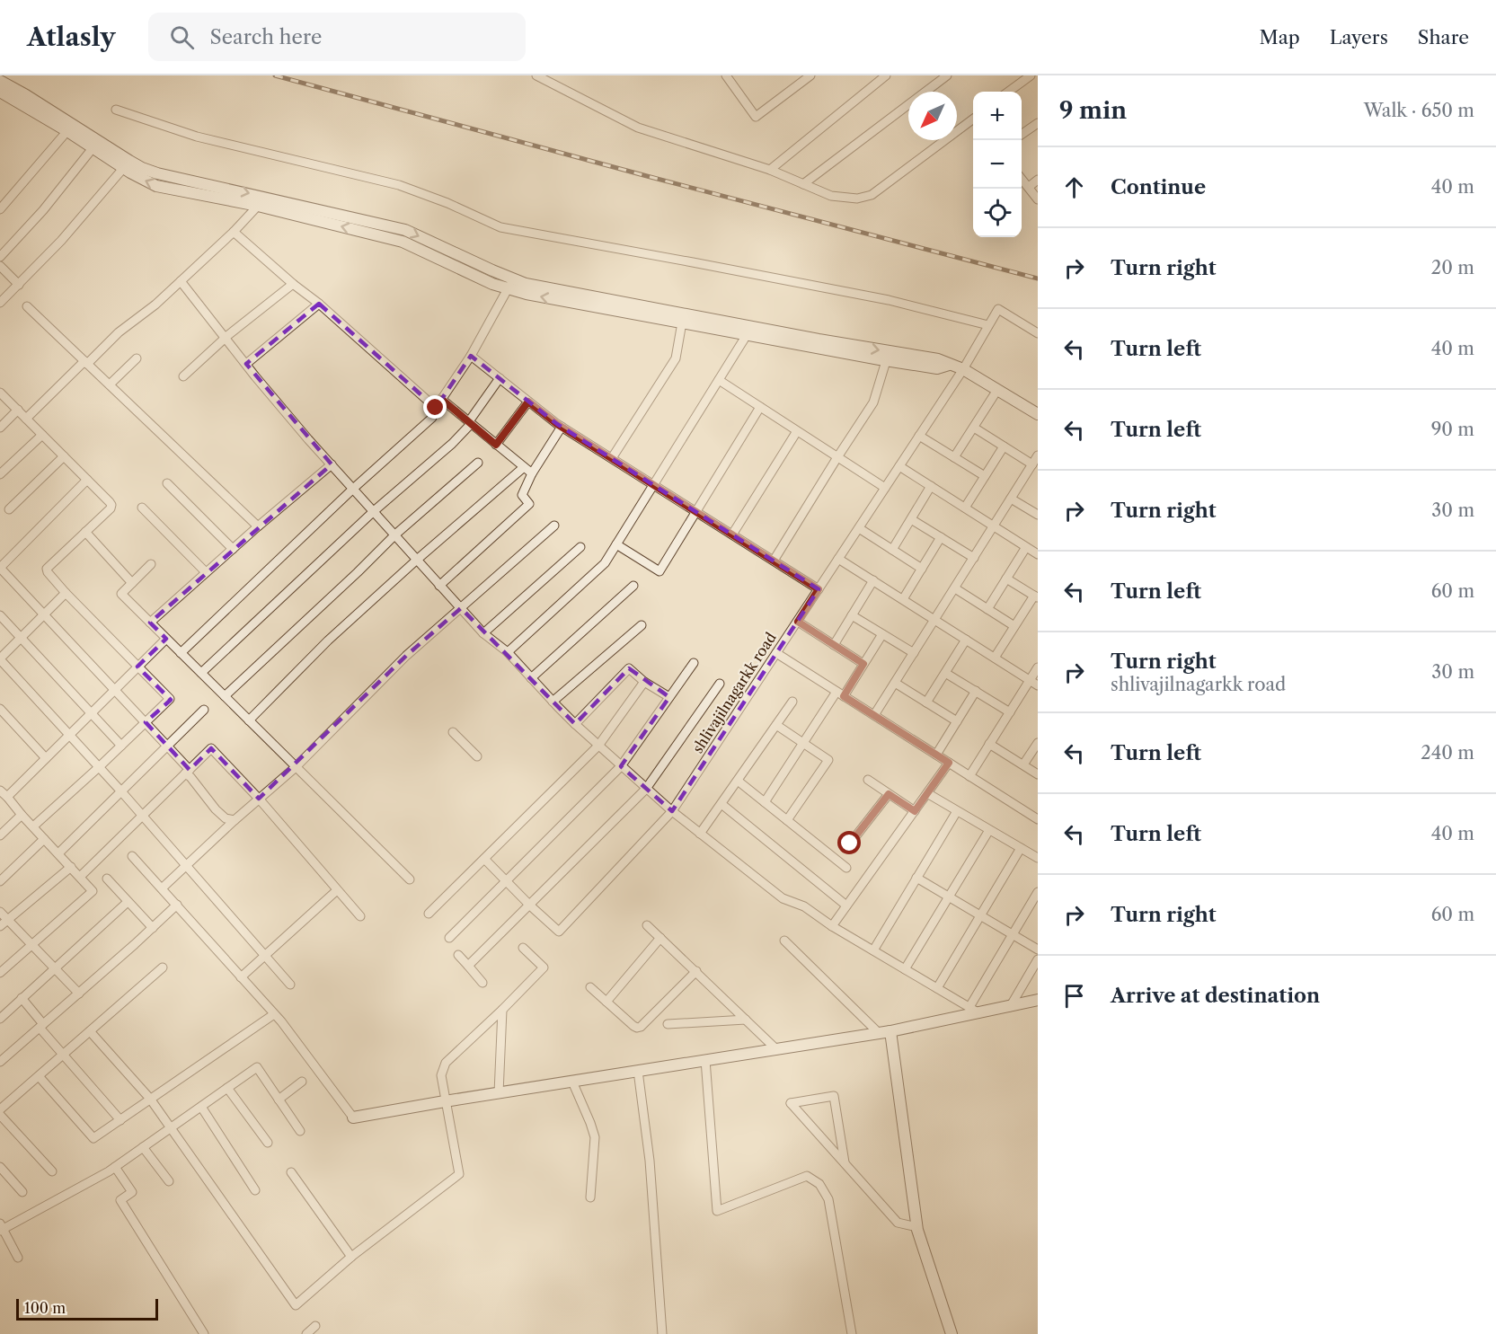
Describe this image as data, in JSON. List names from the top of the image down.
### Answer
{
  "streets": {
    "street": ["shlivajilnagarkk road"]
  },
  "scale_bar": "100 m",
  "north": "bottom left",
  "page": {
    "header": "Atlasly",
    "search": "Search here",
    "nav": ["Map", "Layers", "Share"],
    "heading": ["9 min", "Walk · 650 m"],
    "map_buttons": ["+", "−"],
    "list": [
      ["Continue", "40 m"],
      ["Turn right", "20 m"],
      ["Turn left", "40 m"],
      ["Turn left", "90 m"],
      ["Turn right", "30 m"],
      ["Turn left", "60 m"],
      ["Turn right", "shlivajilnagarkk road", "30 m"],
      ["Turn left", "240 m"],
      ["Turn left", "40 m"],
      ["Turn right", "60 m"],
      "Arrive at destination"
    ],
    "scale": "100 m"
  }
}
